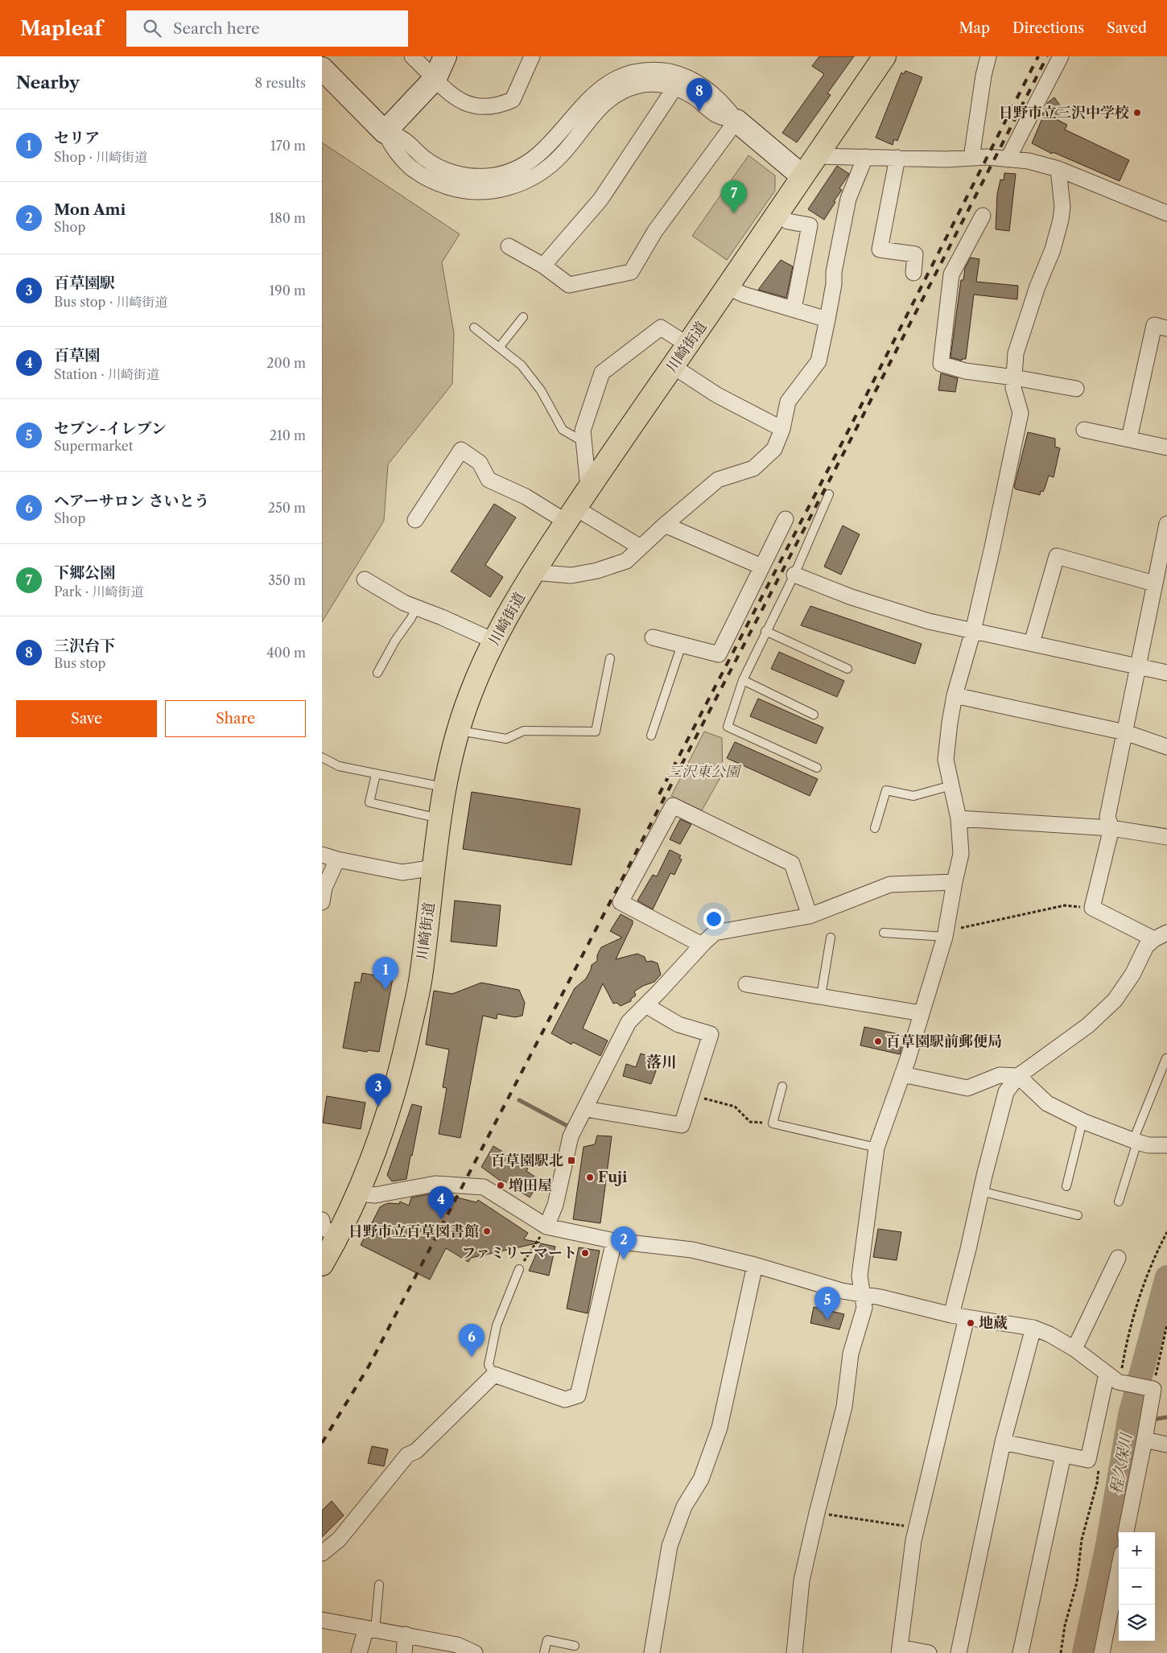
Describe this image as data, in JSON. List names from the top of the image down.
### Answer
{
  "streets": {
    "main road": ["川崎街道"]
  },
  "districts": ["落川"],
  "water": ["程久保川"],
  "parks": ["三沢東公園"],
  "places": {
    "other": [
      "日野市立三沢中学校",
      "百草園駅前郵便局",
      "Fuji",
      "増田屋",
      "日野市立百草図書館",
      "ファミリーマート",
      "地蔵"
    ],
    "transit": ["百草園駅北"]
  },
  "page": {
    "header": "Mapleaf",
    "search": "Search here",
    "nav": ["Map", "Directions", "Saved"],
    "heading": ["Nearby", "8 results"],
    "pins": [
      "8",
      "7",
      "1",
      "3",
      "4",
      "2",
      "5",
      "6"
    ],
    "list": [
      {
        "mark": "1",
        "name": "セリア",
        "note": "Shop · 川崎街道",
        "value": "170 m"
      },
      {
        "mark": "2",
        "name": "Mon Ami",
        "note": "Shop",
        "value": "180 m"
      },
      {
        "mark": "3",
        "name": "百草園駅",
        "note": "Bus stop · 川崎街道",
        "value": "190 m"
      },
      {
        "mark": "4",
        "name": "百草園",
        "note": "Station · 川崎街道",
        "value": "200 m"
      },
      {
        "mark": "5",
        "name": "セブン-イレブン",
        "note": "Supermarket",
        "value": "210 m"
      },
      {
        "mark": "6",
        "name": "ヘアーサロン さいとう",
        "note": "Shop",
        "value": "250 m"
      },
      {
        "mark": "7",
        "name": "下郷公園",
        "note": "Park · 川崎街道",
        "value": "350 m"
      },
      {
        "mark": "8",
        "name": "三沢台下",
        "note": "Bus stop",
        "value": "400 m"
      }
    ],
    "buttons": ["Save", "Share"],
    "map_buttons": ["+", "−"]
  }
}
